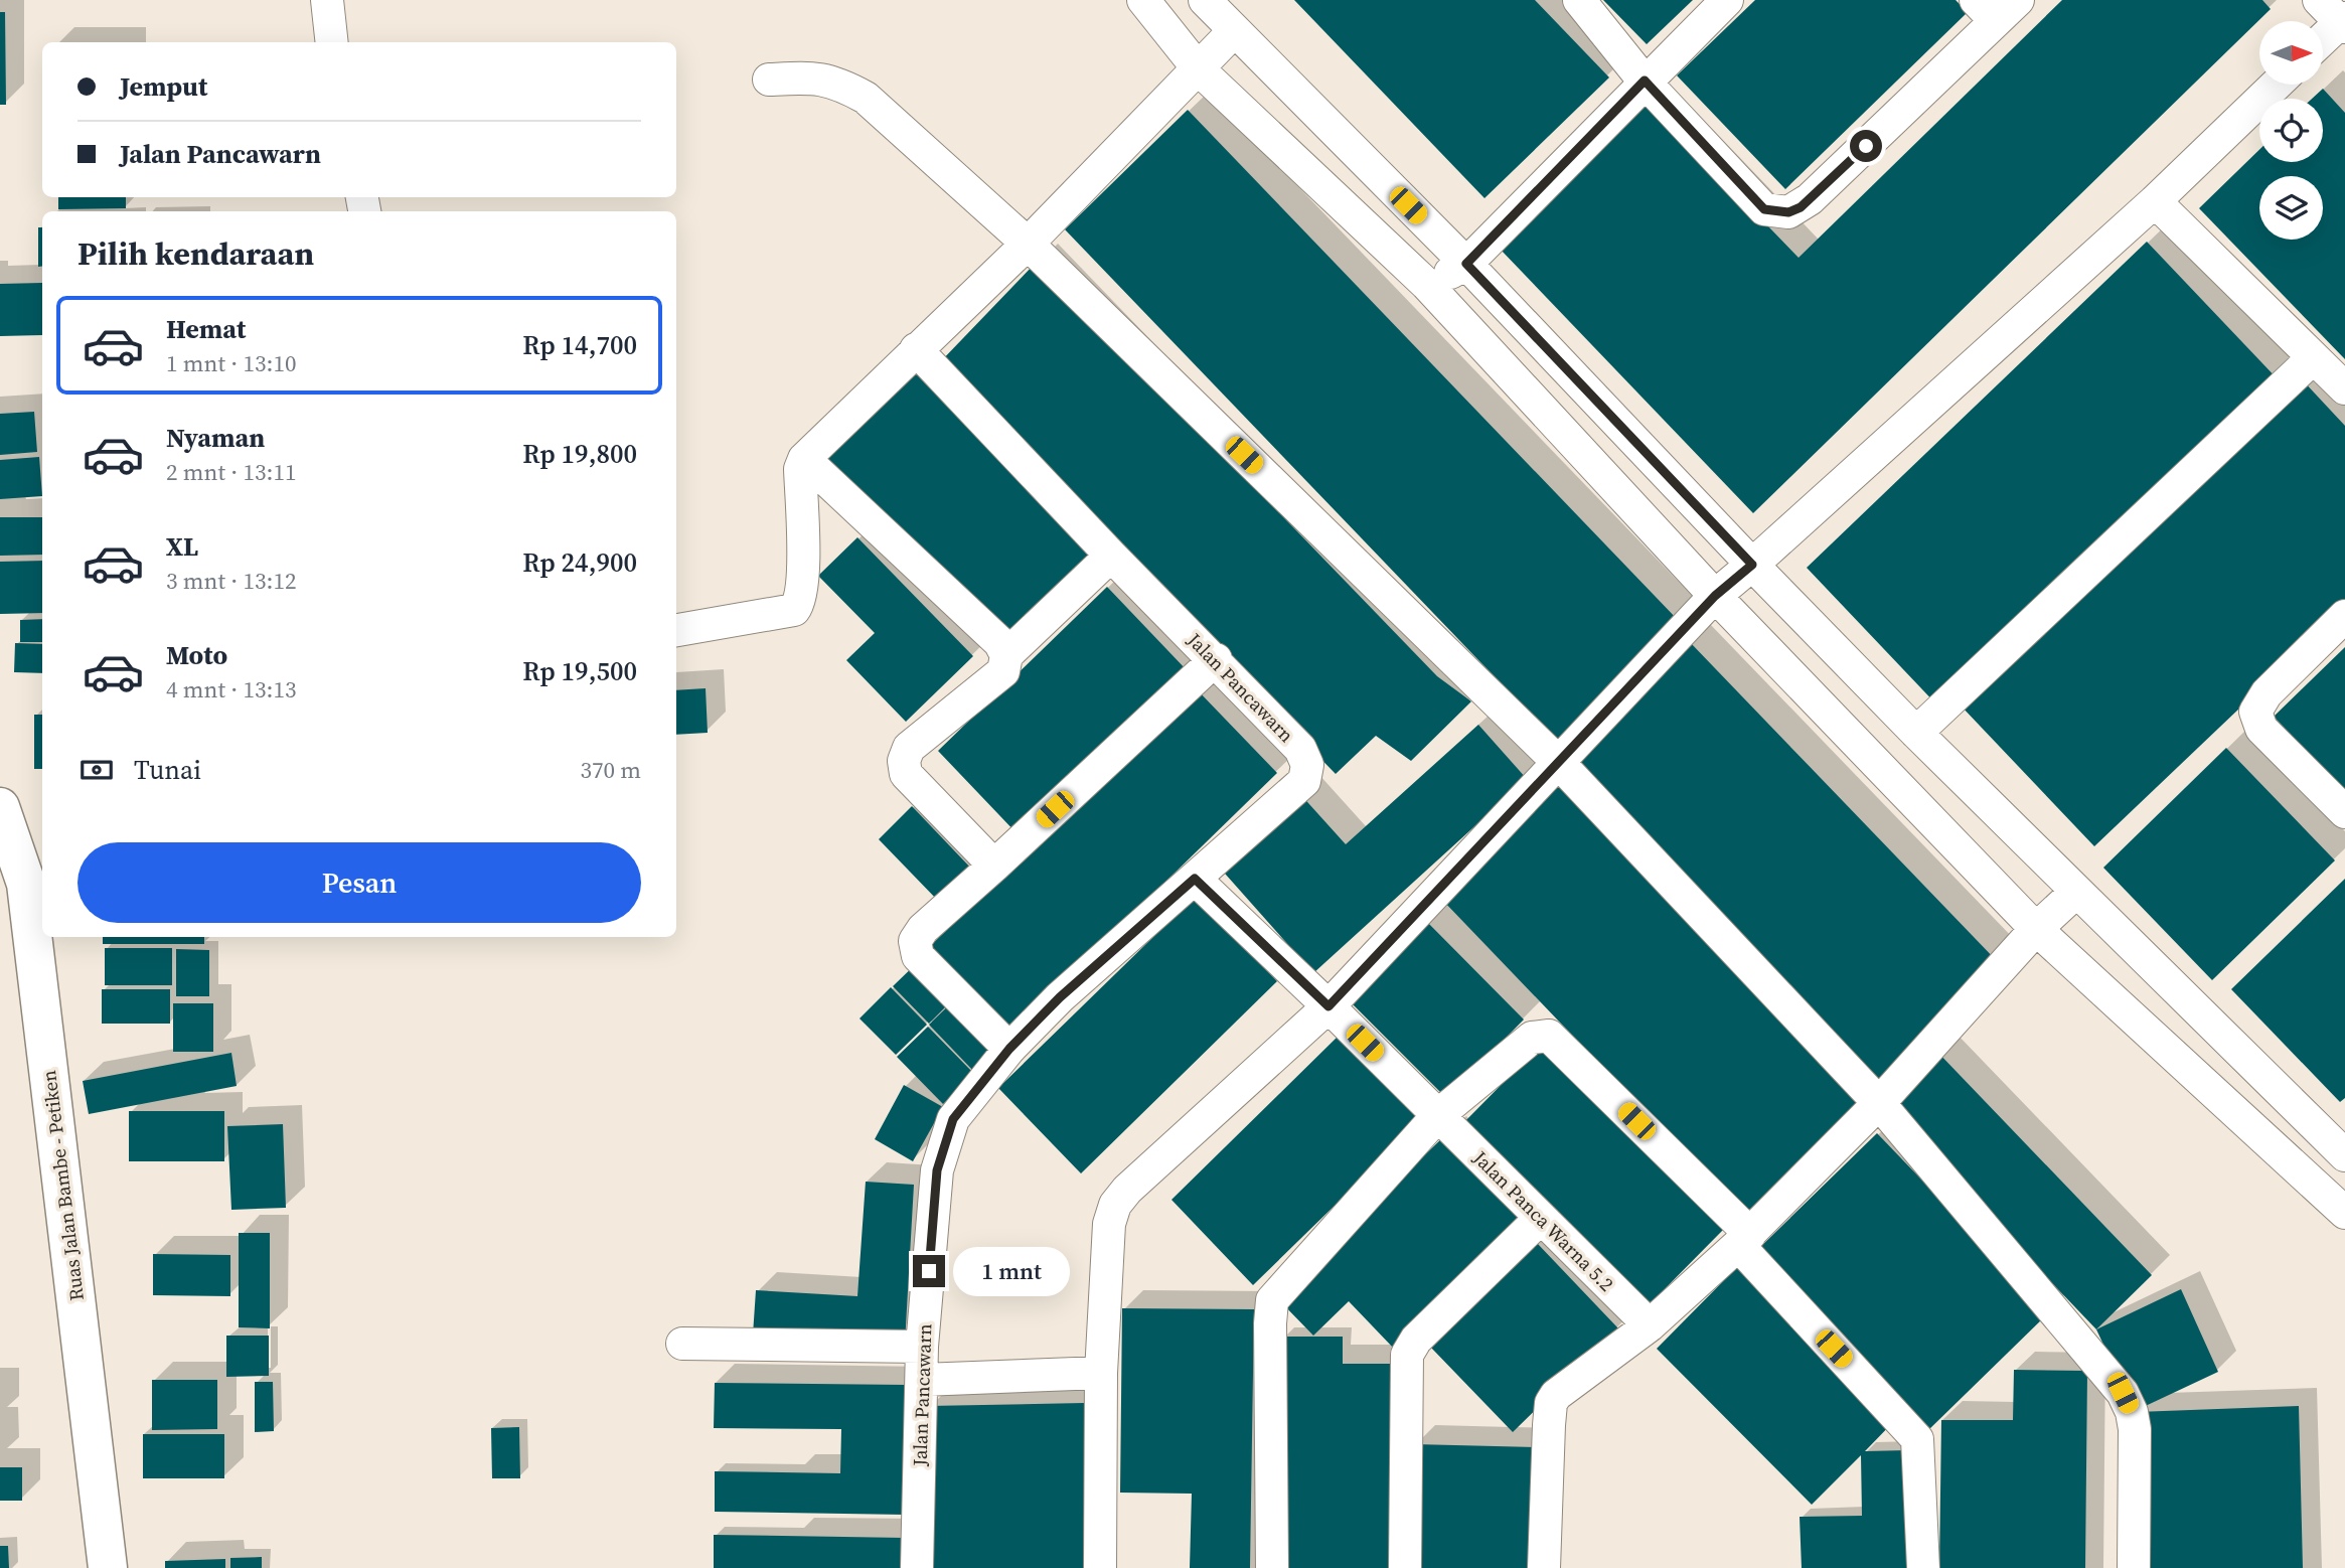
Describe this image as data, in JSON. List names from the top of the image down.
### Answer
{
  "streets": {
    "main road": ["Ruas Jalan Bambe - Petiken"],
    "street": ["Jalan Pancawarn", "Jalan Panca Warna 5.2"]
  },
  "crossings": [
    ["Jalan Pancawarn", "Jalan Panca Warna 5.2"]
  ],
  "north": "right",
  "page": {
    "banner": ["Jemput", "Jalan Pancawarn"],
    "heading": "Pilih kendaraan",
    "list": [
      {
        "name": "Hemat",
        "note": "1 mnt · 13:10",
        "value": "Rp 14,700"
      },
      {
        "name": "Nyaman",
        "note": "2 mnt · 13:11",
        "value": "Rp 19,800"
      },
      {
        "name": "XL",
        "note": "3 mnt · 13:12",
        "value": "Rp 24,900"
      },
      {
        "name": "Moto",
        "note": "4 mnt · 13:13",
        "value": "Rp 19,500"
      }
    ],
    "pay": ["Tunai", "370 m"],
    "buttons": "Pesan",
    "bubble": "1 mnt"
  }
}
